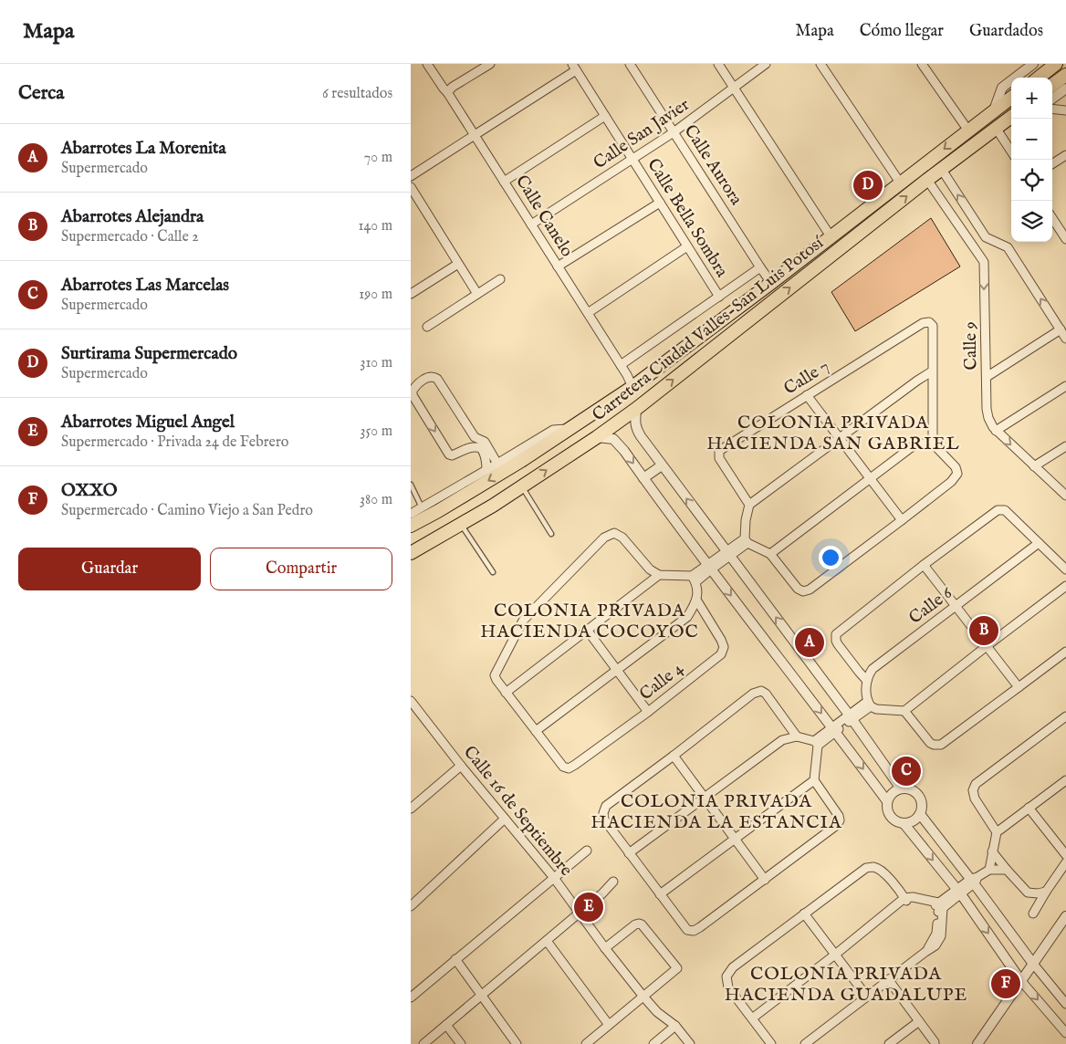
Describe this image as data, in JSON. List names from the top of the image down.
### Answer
{
  "streets": {
    "main road": ["Carretera Ciudad Valles-San Luis Potosí"],
    "street": [
      "Calle San Javier",
      "Calle Aurora",
      "Calle Canelo",
      "Calle Bella Sombra",
      "Calle 9",
      "Calle 7",
      "Calle 6",
      "Calle 4",
      "Calle 16 de Septiembre"
    ]
  },
  "crossings": [
    ["Calle San Javier", "Calle Aurora"],
    ["Calle San Javier", "Calle Canelo"],
    ["Calle San Javier", "Calle Bella Sombra"],
    ["Carretera Ciudad Valles-San Luis Potosí", "Calle 9"]
  ],
  "districts": [
    "COLONIA PRIVADA HACIENDA SAN GABRIEL",
    "COLONIA PRIVADA HACIENDA COCOYOC",
    "COLONIA PRIVADA HACIENDA LA ESTANCIA",
    "COLONIA PRIVADA HACIENDA GUADALUPE"
  ],
  "page": {
    "header": "Mapa",
    "nav": ["Mapa", "Cómo llegar", "Guardados"],
    "heading": ["Cerca", "6 resultados"],
    "map_buttons": ["+", "−"],
    "list": [
      {
        "mark": "A",
        "name": "Abarrotes La Morenita",
        "note": "Supermercado",
        "value": "70 m"
      },
      {
        "mark": "B",
        "name": "Abarrotes Alejandra",
        "note": "Supermercado · Calle 2",
        "value": "140 m"
      },
      {
        "mark": "C",
        "name": "Abarrotes Las Marcelas",
        "note": "Supermercado",
        "value": "190 m"
      },
      {
        "mark": "D",
        "name": "Surtirama Supermercado",
        "note": "Supermercado",
        "value": "310 m"
      },
      {
        "mark": "E",
        "name": "Abarrotes Miguel Angel",
        "note": "Supermercado · Privada 24 de Febrero",
        "value": "350 m"
      },
      {
        "mark": "F",
        "name": "OXXO",
        "note": "Supermercado · Camino Viejo a San Pedro",
        "value": "380 m"
      }
    ],
    "pins": [
      "D",
      "B",
      "A",
      "C",
      "E",
      "F"
    ],
    "buttons": ["Guardar", "Compartir"]
  }
}
